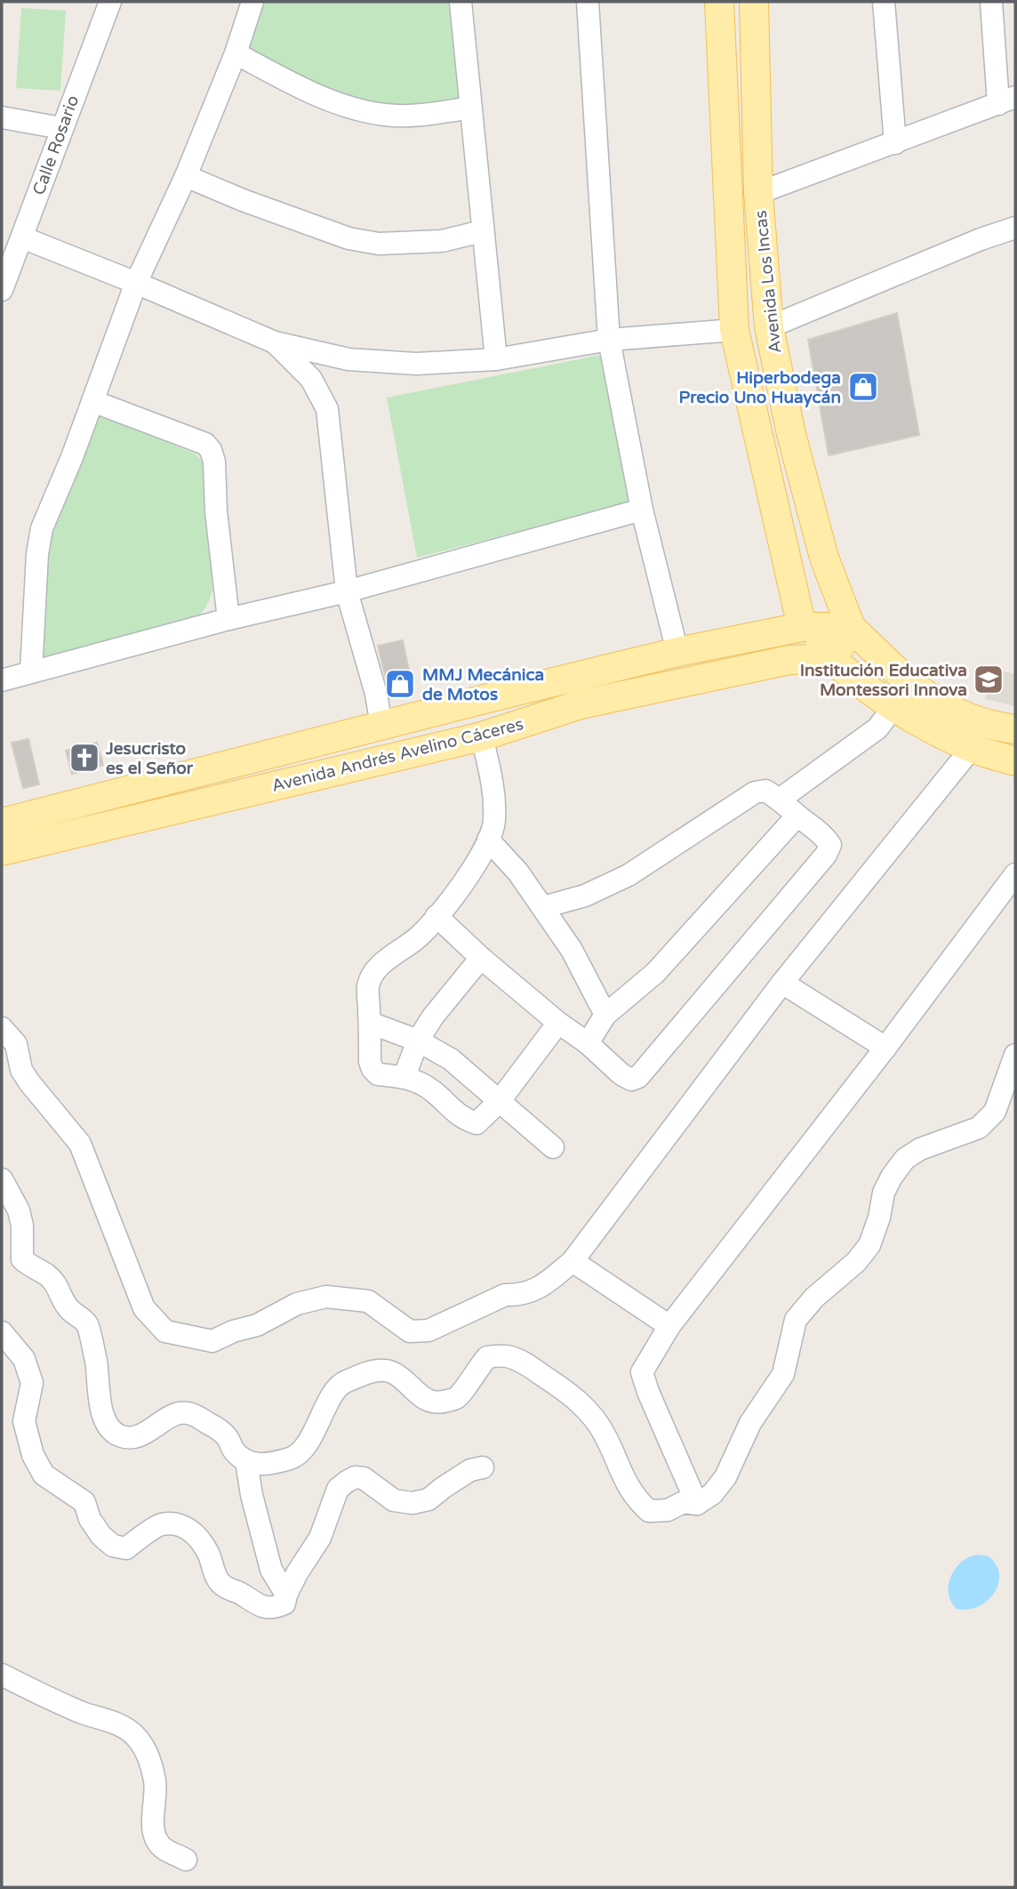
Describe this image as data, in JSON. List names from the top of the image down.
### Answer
{
  "streets": {
    "main road": ["Avenida Los Incas", "Avenida Andrés Avelino Cáceres"],
    "street": ["Calle Rosario"]
  },
  "crossings": [
    ["Avenida Los Incas", "Avenida Andrés Avelino Cáceres"]
  ],
  "places": {
    "shop": ["Hiperbodega Precio Uno Huaycán", "MMJ Mecánica de Motos"],
    "school or university": ["Institución Educativa Montessori Innova"],
    "church": ["Jesucristo es el Señor"]
  }
}
